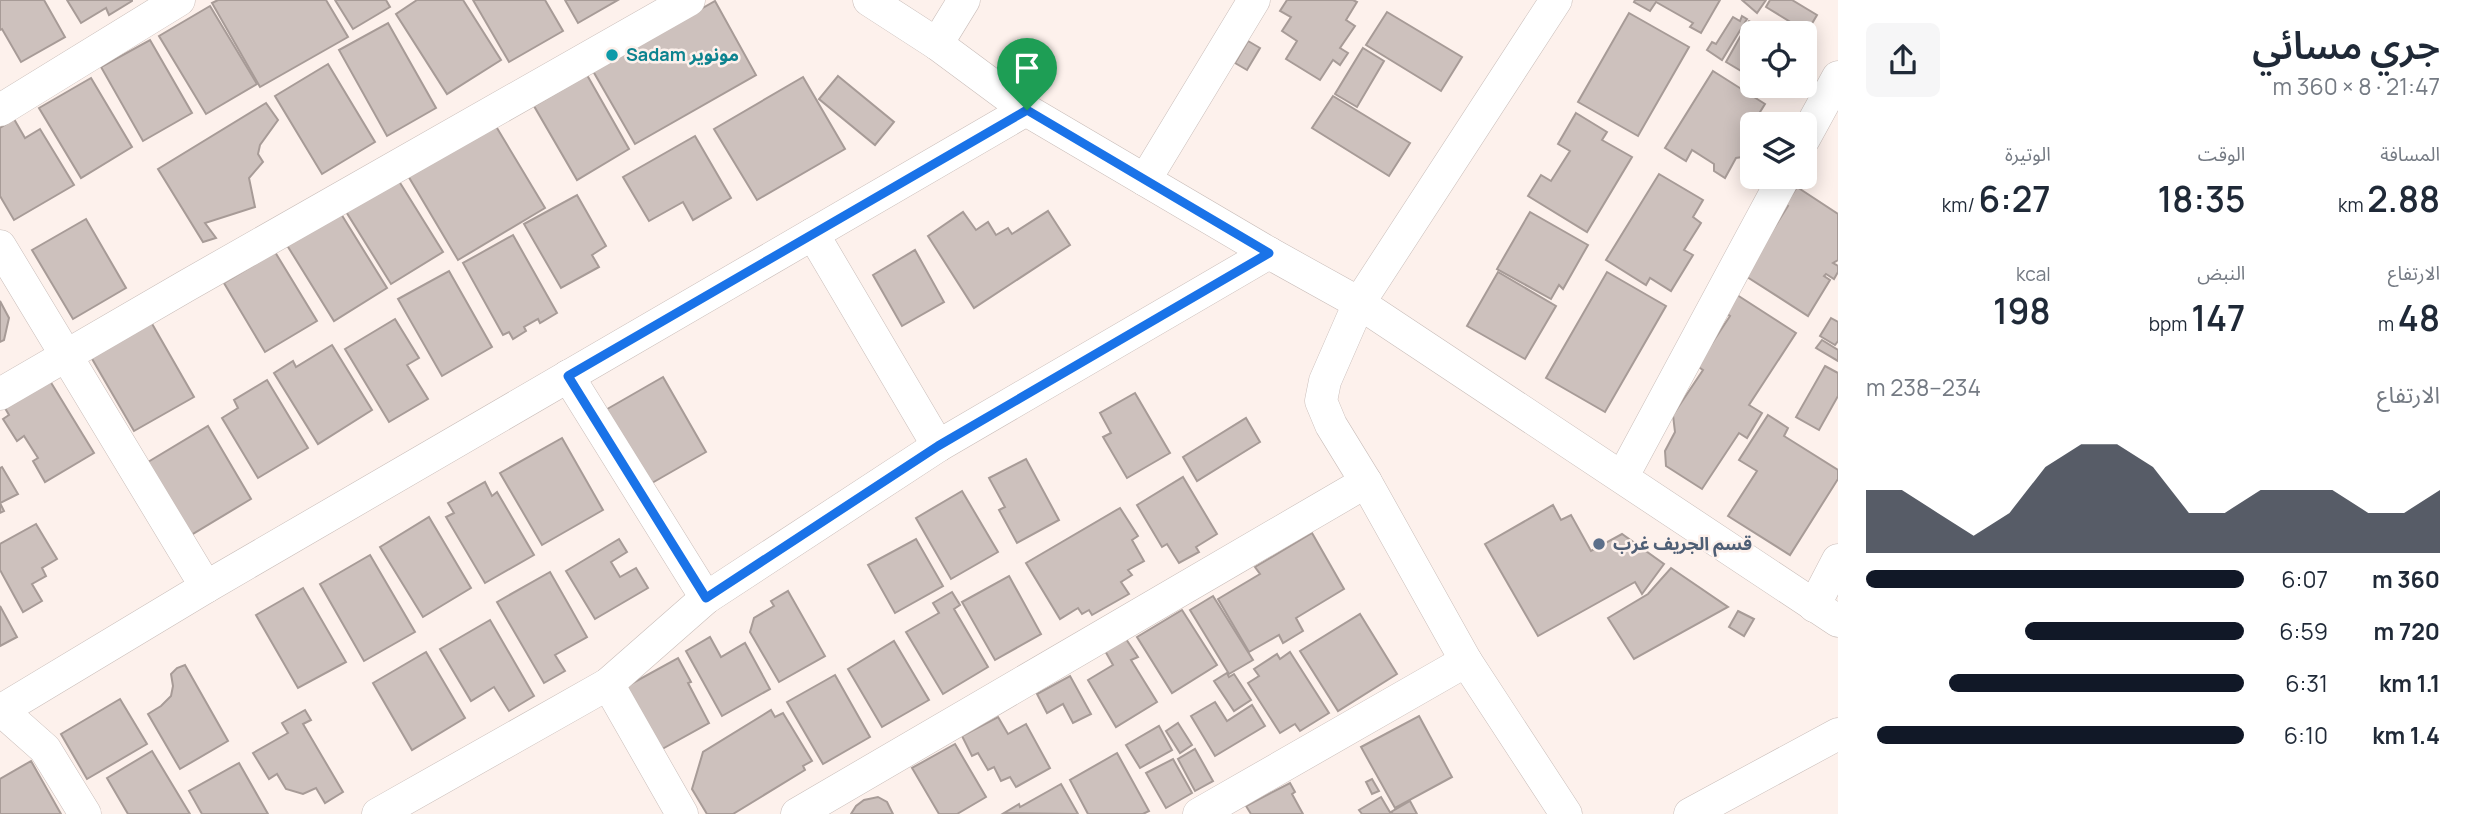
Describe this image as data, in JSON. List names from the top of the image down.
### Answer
{
  "places": ["Sadam مونوير", "قسم الجريف غرب"],
  "page": {
    "heading": ["جري مسائي", "21:47 · 8 × 360 m"],
    "stats": [
      ["المسافة", "2.88 km"],
      ["الوقت", "18:35"],
      ["الوتيرة", "6:27 /km"],
      ["الارتفاع", "48 m"],
      ["النبض", "147 bpm"],
      ["kcal", "198"]
    ],
    "chart": ["الارتفاع", "234–238 m"],
    "list": [
      {
        "name": "360 m",
        "note": "6:07"
      },
      {
        "name": "720 m",
        "note": "6:59"
      },
      {
        "name": "1.1 km",
        "note": "6:31"
      },
      {
        "name": "1.4 km",
        "note": "6:10"
      }
    ]
  }
}
